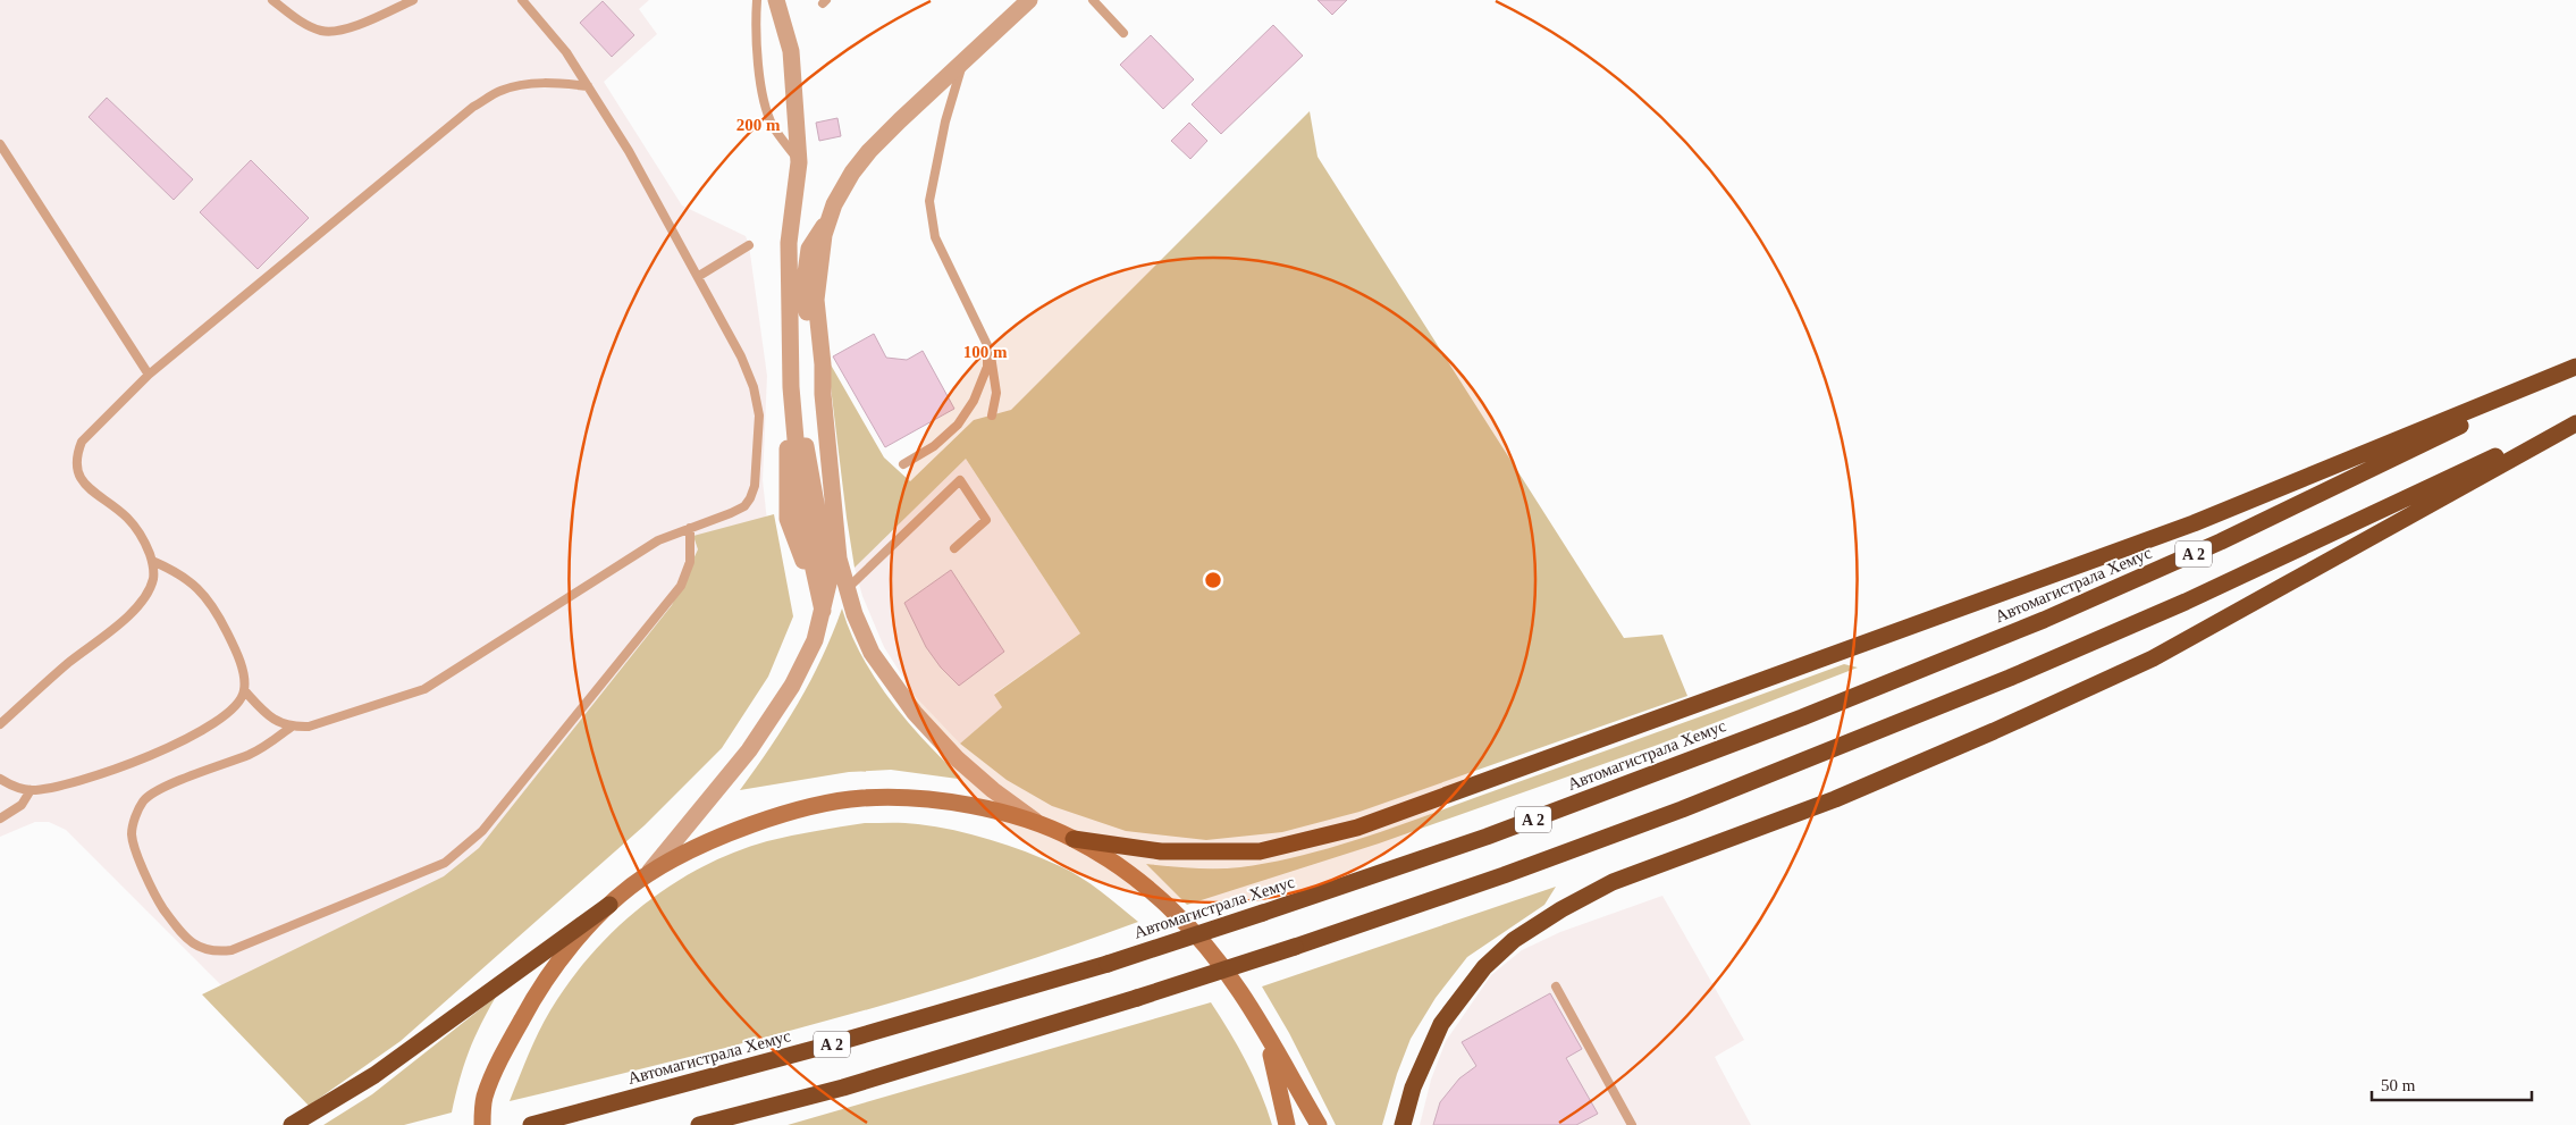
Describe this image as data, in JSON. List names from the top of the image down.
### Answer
{
  "streets": {
    "highway": ["A 2", "Автомагистрала Хемус"]
  },
  "scale_bar": "50 m",
  "rings": ["200 m", "100 m"]
}
